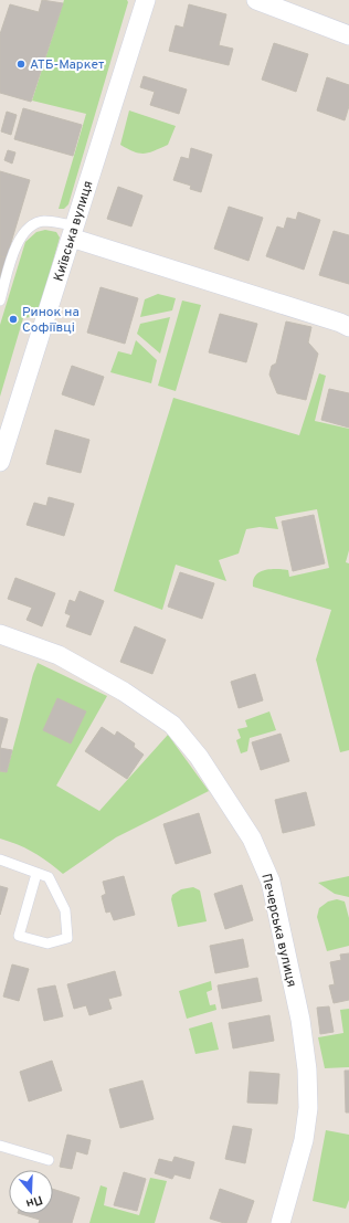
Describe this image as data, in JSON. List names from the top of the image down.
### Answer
{
  "streets": {
    "street": ["Київська вулиця", "Печерська вулиця"]
  },
  "places": ["АТБ-Маркет", "Ринок на Софіївці"],
  "north": "bottom"
}
